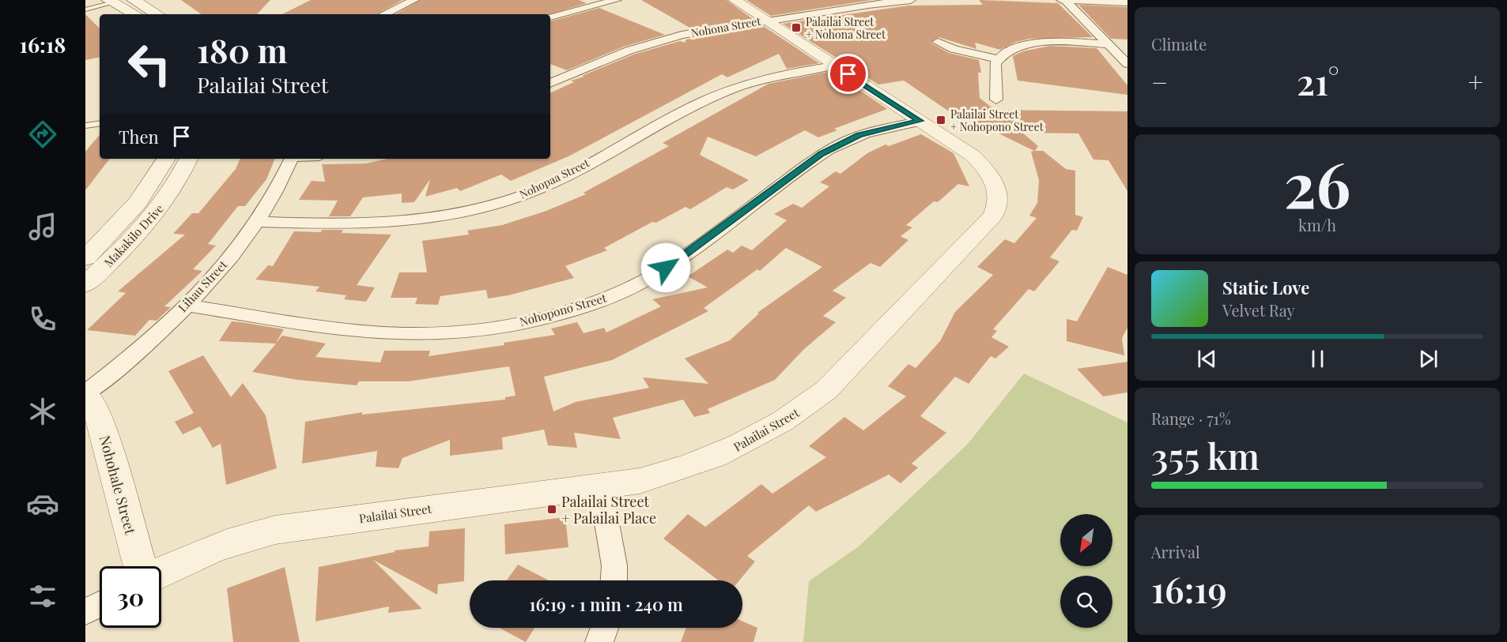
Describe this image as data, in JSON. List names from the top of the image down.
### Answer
{
  "streets": {
    "main road": ["Makakilo Drive"],
    "street": [
      "Nohona Street",
      "Nohopaa Street",
      "Lihau Street",
      "Nohopono Street",
      "Palailai Street",
      "Nohohale Street"
    ]
  },
  "crossings": [
    ["Nohona Street", "Palailai Street"],
    ["Nohopaa Street", "Lihau Street"],
    ["Nohopaa Street", "Palailai Street"],
    ["Lihau Street", "Nohopono Street"],
    ["Lihau Street", "Nohohale Street"],
    ["Nohopono Street", "Palailai Street"]
  ],
  "places": {
    "transit": ["Palailai Street + Nohona Street", "Palailai Street + Nohopono Street", "Palailai Street + Palailai Place"]
  },
  "north": "bottom left",
  "page": {
    "tabs": "16:18",
    "tile": [
      "Climate",
      ["26", "km/h"],
      ["Range · 71%", "355 km"],
      ["Arrival", "16:19"]
    ],
    "turn": ["180 m", "Palailai Street"],
    "heat": ["−", "21°", "+"],
    "then": "Then",
    "song": ["Static Love", "Velvet Ray"],
    "limit": "30",
    "trip": "16:19 · 1 min · 240 m"
  }
}
